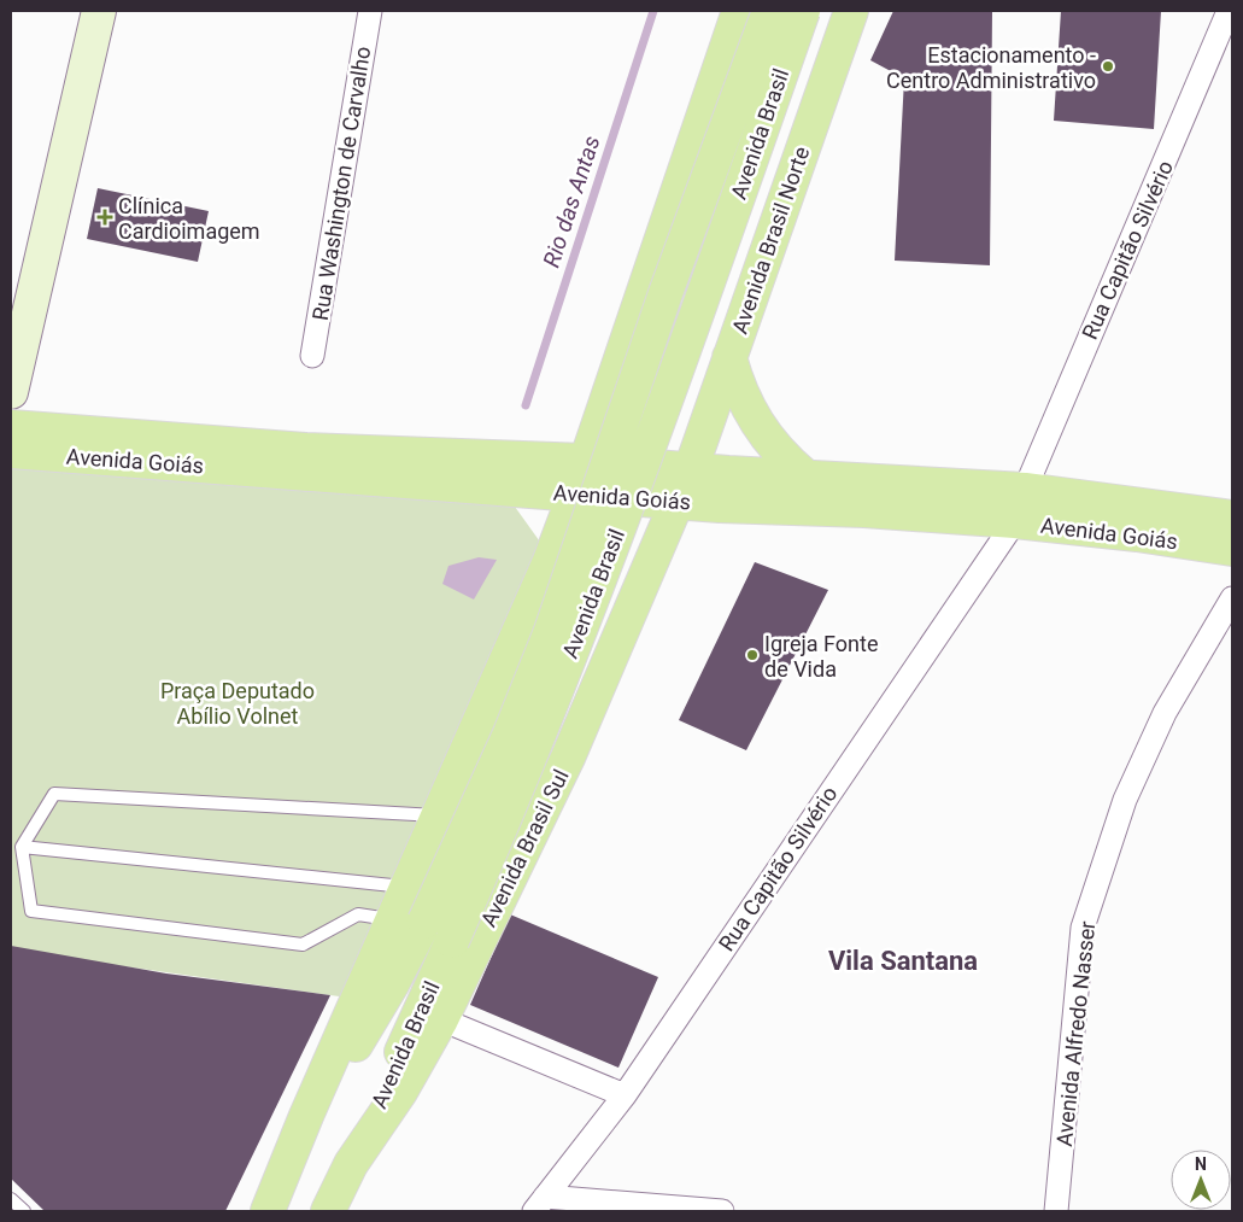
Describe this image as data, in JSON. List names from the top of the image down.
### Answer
{
  "streets": {
    "main road": [
      "Avenida Brasil",
      "Avenida Brasil Norte",
      "Avenida Goiás",
      "Avenida Brasil Sul"
    ],
    "street": ["Rua Washington de Carvalho", "Rua Capitão Silvério", "Avenida Alfredo Nasser"]
  },
  "crossings": [
    ["Avenida Brasil", "Avenida Brasil Sul"],
    ["Avenida Brasil Norte", "Avenida Goiás"],
    ["Avenida Brasil Norte", "Avenida Brasil Sul"],
    ["Rua Capitão Silvério", "Avenida Goiás"],
    ["Avenida Goiás", "Avenida Brasil Sul"]
  ],
  "districts": ["Vila Santana"],
  "water": ["Rio das Antas"],
  "parks": ["Praça Deputado Abílio Volnet"],
  "places": {
    "other": ["Estacionamento - Centro Administrativo", "Igreja Fonte de Vida"],
    "health": ["Clínica Cardioimagem"]
  },
  "north": "top"
}
